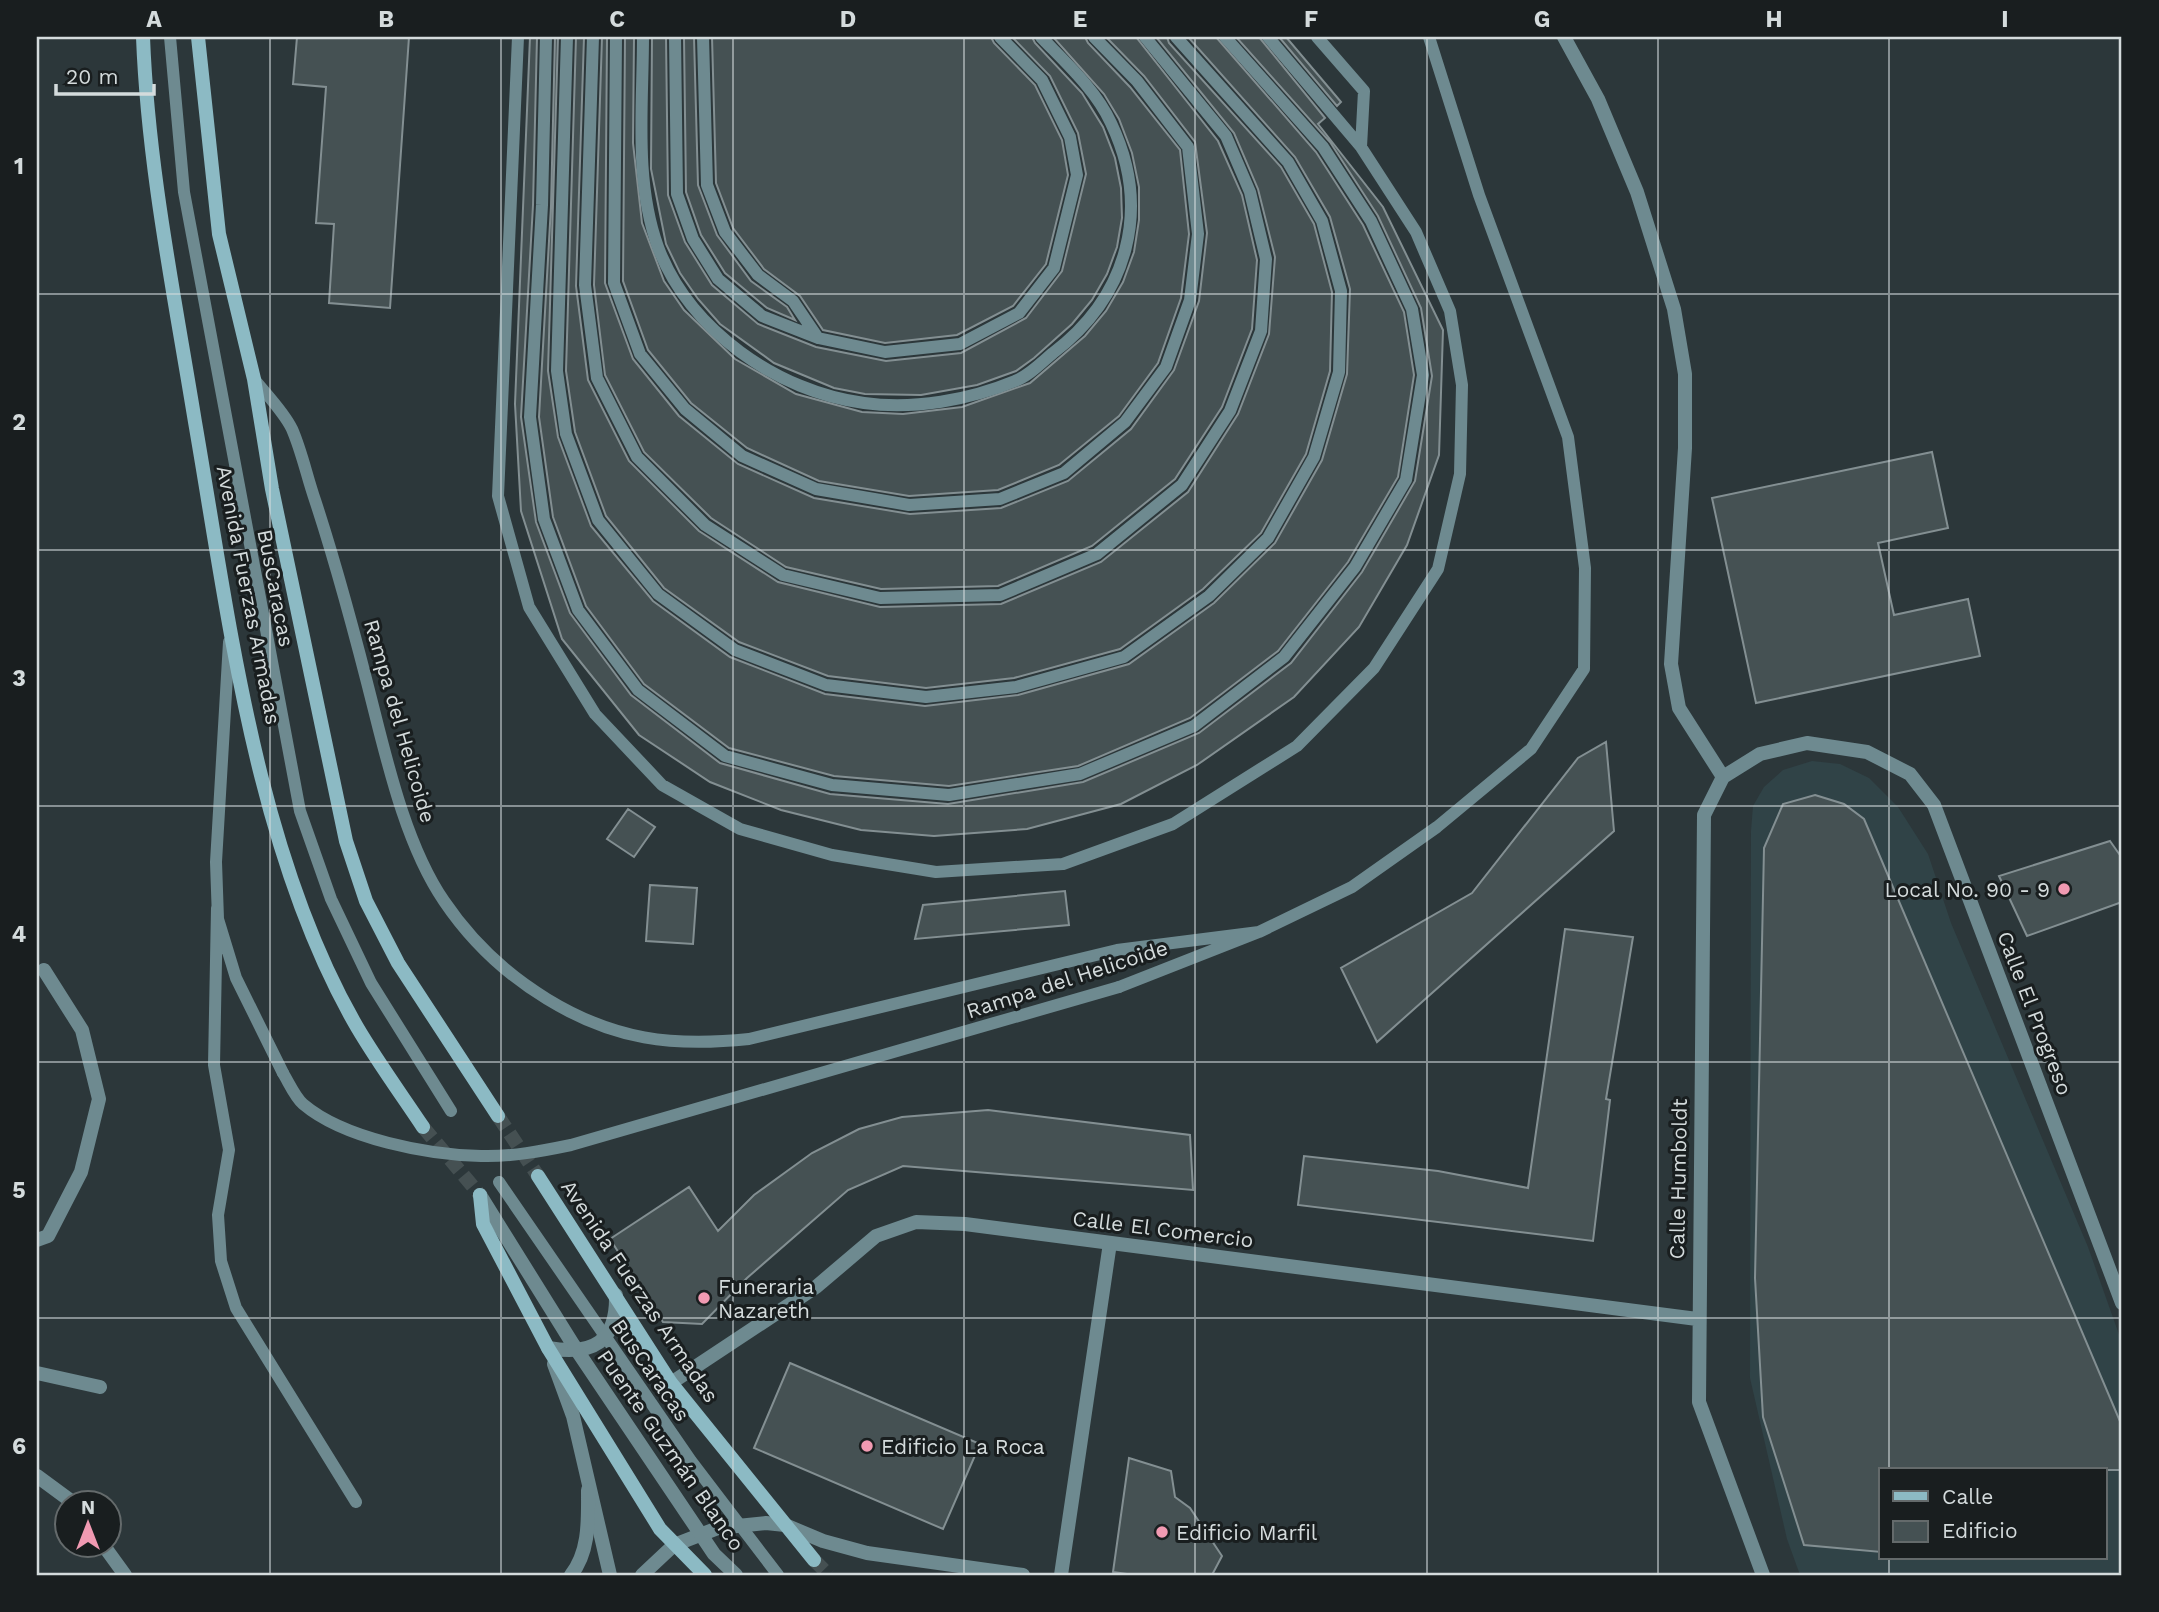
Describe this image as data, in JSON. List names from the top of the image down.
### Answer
{
  "streets": {
    "main road": ["Avenida Fuerzas Armadas"],
    "street": [
      "Calle El Progreso",
      "Calle Humboldt",
      "Calle El Comercio",
      "Puente Guzmán Blanco"
    ],
    "lane": ["BusCaracas", "Rampa del Helicoide"]
  },
  "crossings": [
    ["Avenida Fuerzas Armadas", "Rampa del Helicoide"],
    ["Avenida Fuerzas Armadas", "Calle El Comercio"],
    ["Calle El Progreso", "Calle Humboldt"],
    ["Calle Humboldt", "Calle El Comercio"]
  ],
  "places": [
    "Local No. 90 - 9",
    "Funeraria Nazareth",
    "Edificio La Roca",
    "Edificio Marfil"
  ],
  "legend": ["Calle", "Edificio"],
  "scale_bar": "20 m",
  "north": "top",
  "grid": {
    "columns": [
      "A",
      "B",
      "C",
      "D",
      "E",
      "F",
      "G",
      "H",
      "I"
    ],
    "rows": [
      "1",
      "2",
      "3",
      "4",
      "5",
      "6"
    ]
  }
}
